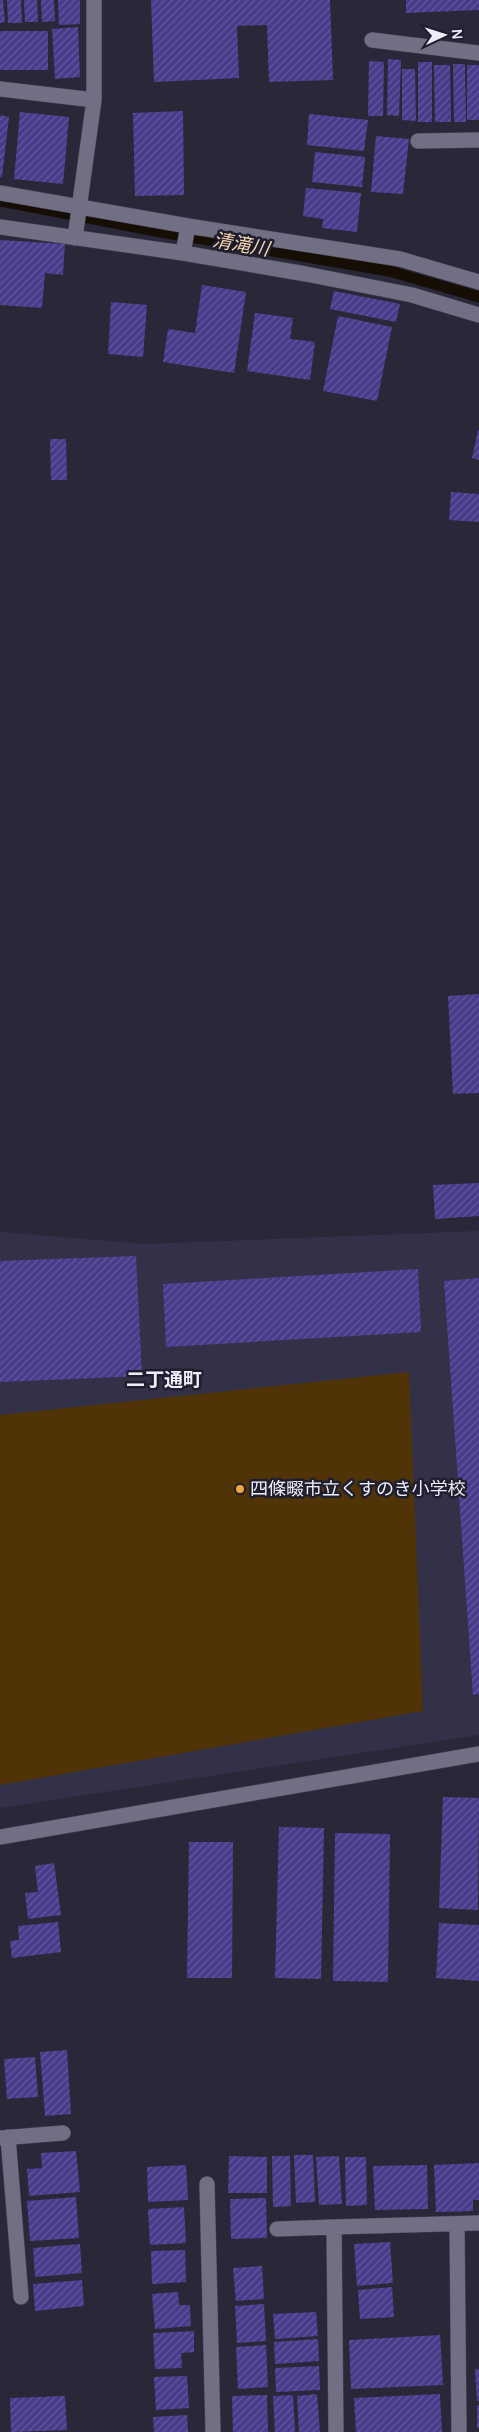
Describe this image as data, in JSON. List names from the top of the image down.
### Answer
{
  "districts": ["二丁通町"],
  "water": ["清滝川"],
  "places": ["四條畷市立くすのき小学校"],
  "north": "right"
}
